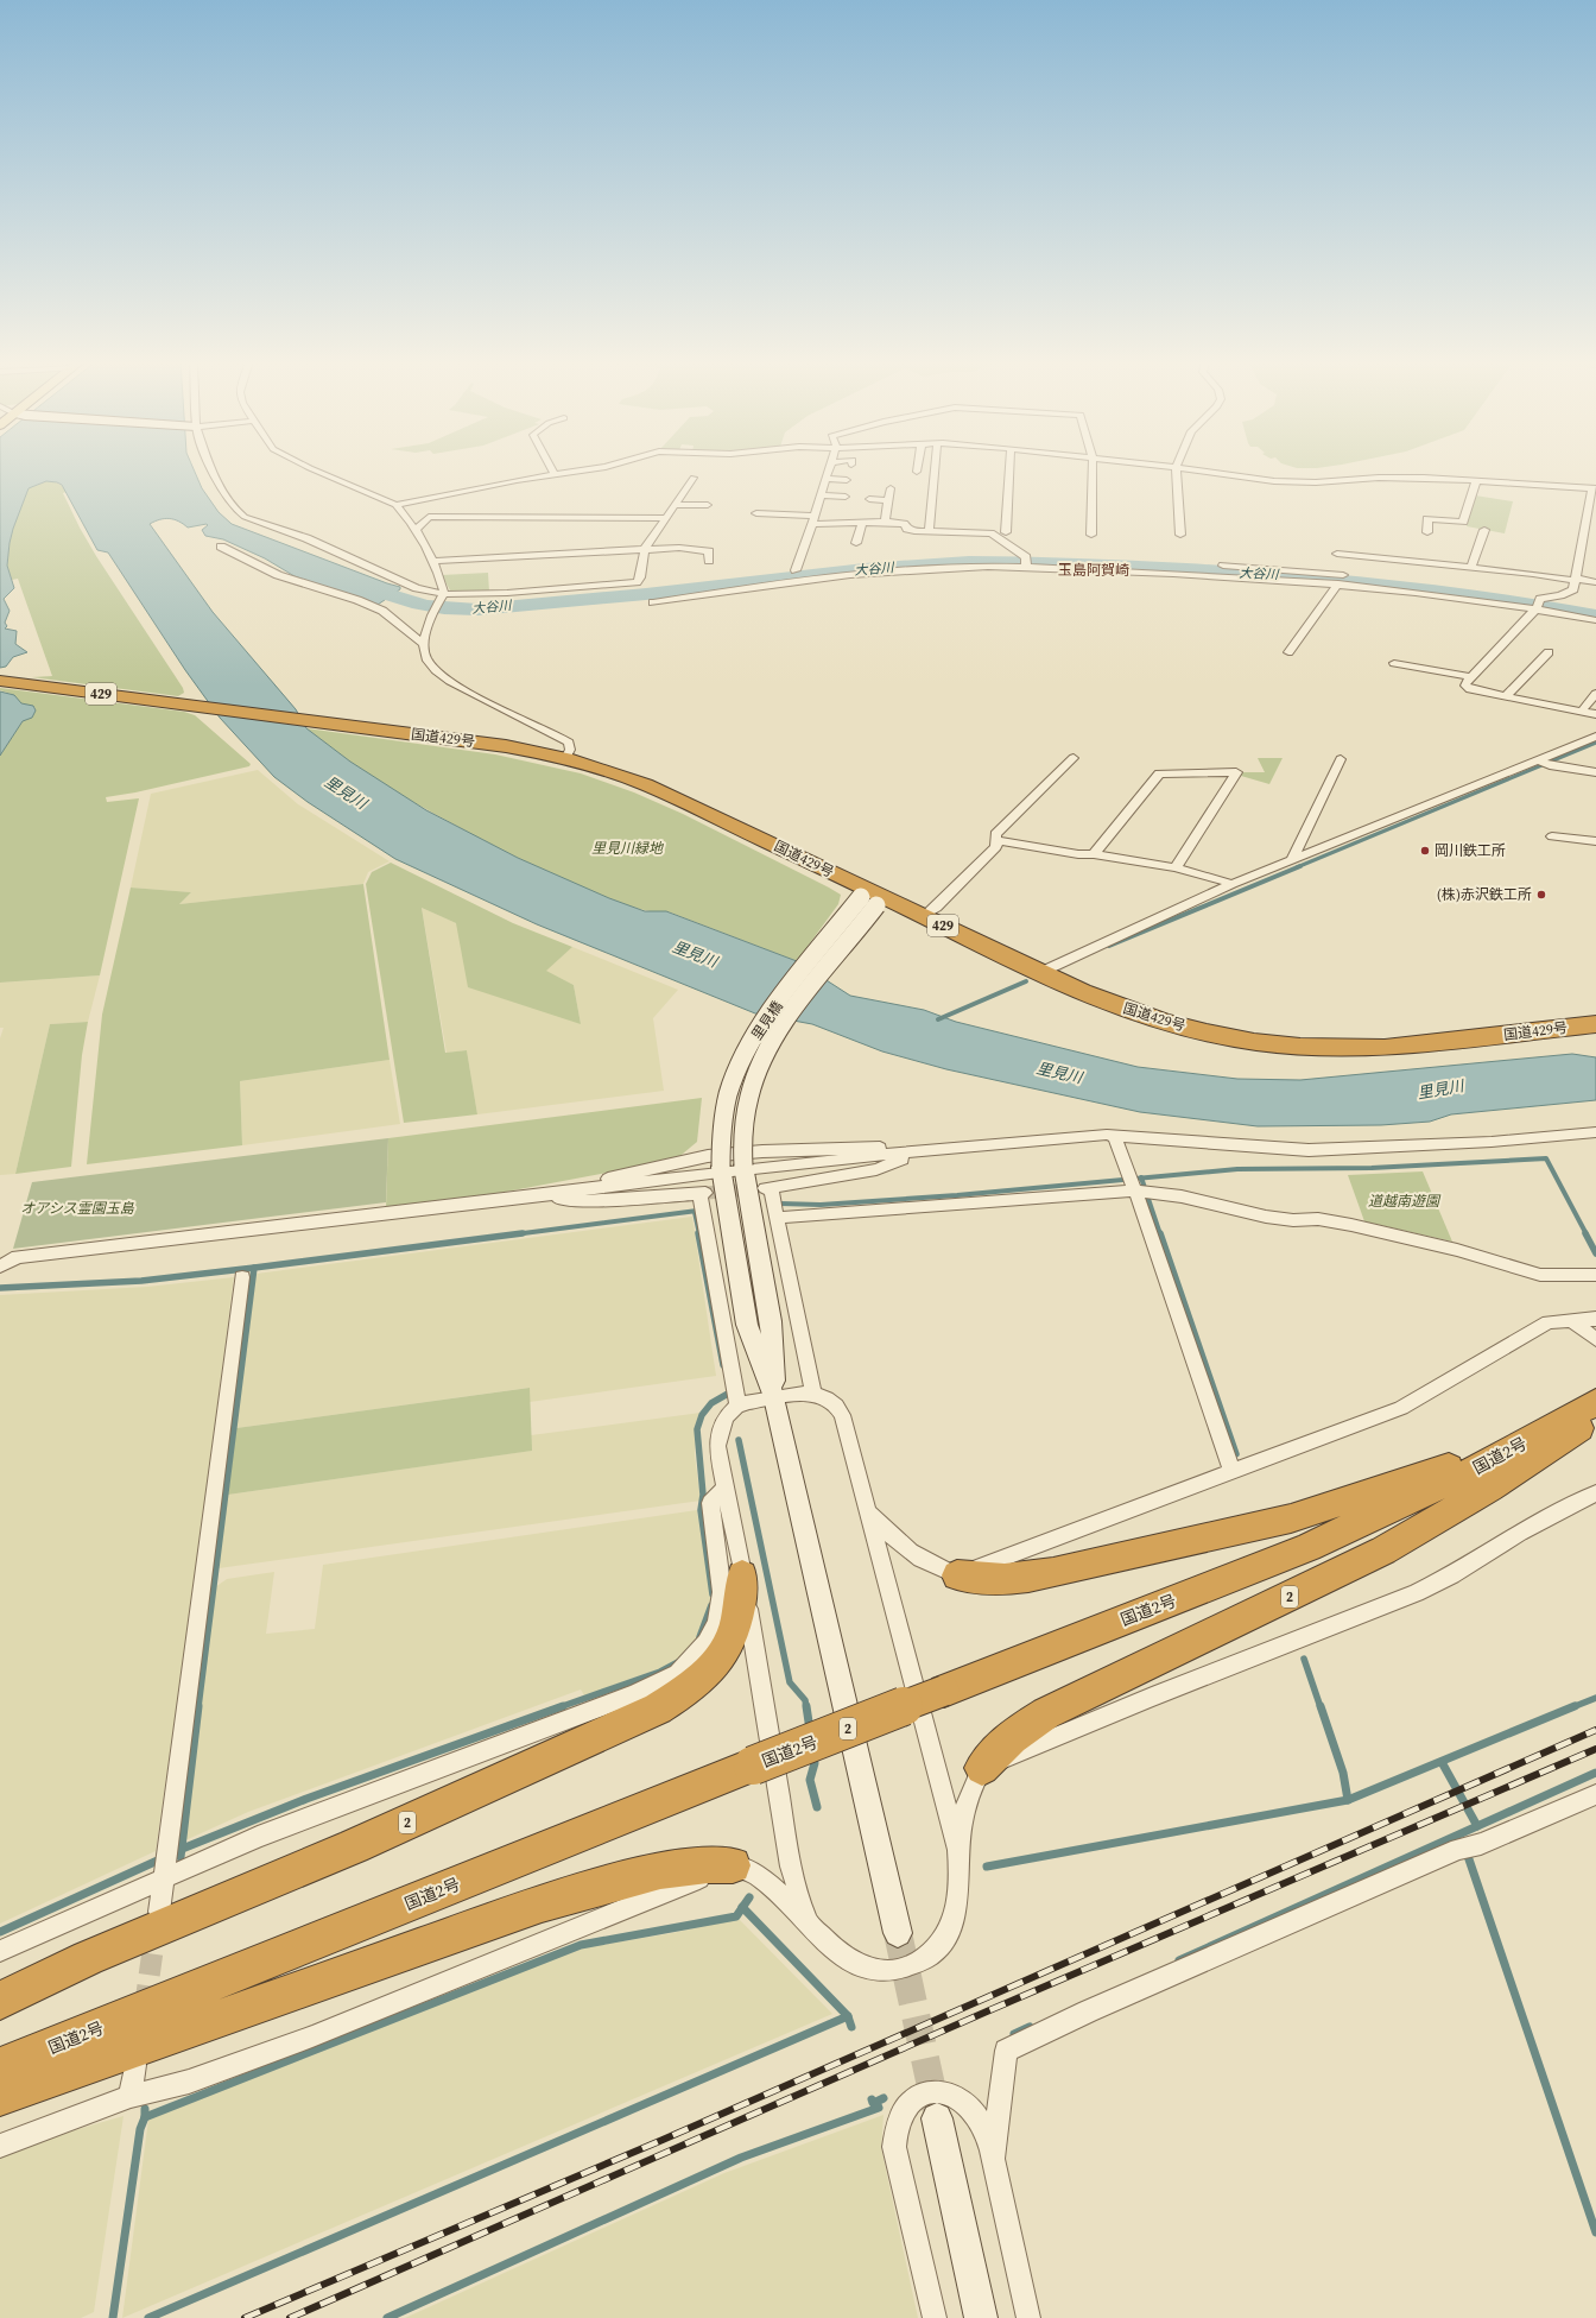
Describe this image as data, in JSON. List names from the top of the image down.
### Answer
{
  "streets": {
    "highway": [
      "429",
      "国道429号",
      "国道2号",
      "2"
    ],
    "street": ["里見橋"]
  },
  "crossings": [
    ["国道429号", "里見橋"],
    ["国道2号", "2"]
  ],
  "districts": ["玉島阿賀崎"],
  "water": ["大谷川", "里見川"],
  "parks": ["里見川緑地", "道越南遊園", "オアシス霊園玉島"],
  "places": ["岡川鉄工所", "(株)赤沢鉄工所"]
}
